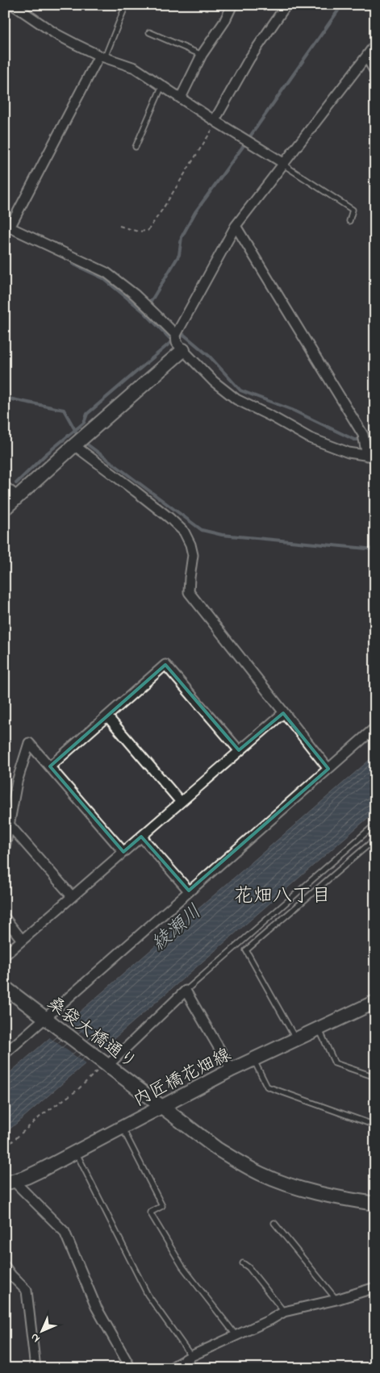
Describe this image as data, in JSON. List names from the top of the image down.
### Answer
{
  "streets": {
    "street": ["桑袋大橋通り", "内匠橋花畑線"]
  },
  "crossings": [
    ["桑袋大橋通り", "内匠橋花畑線"]
  ],
  "districts": ["花畑八丁目"],
  "water": ["綾瀬川"],
  "north": "bottom left"
}
